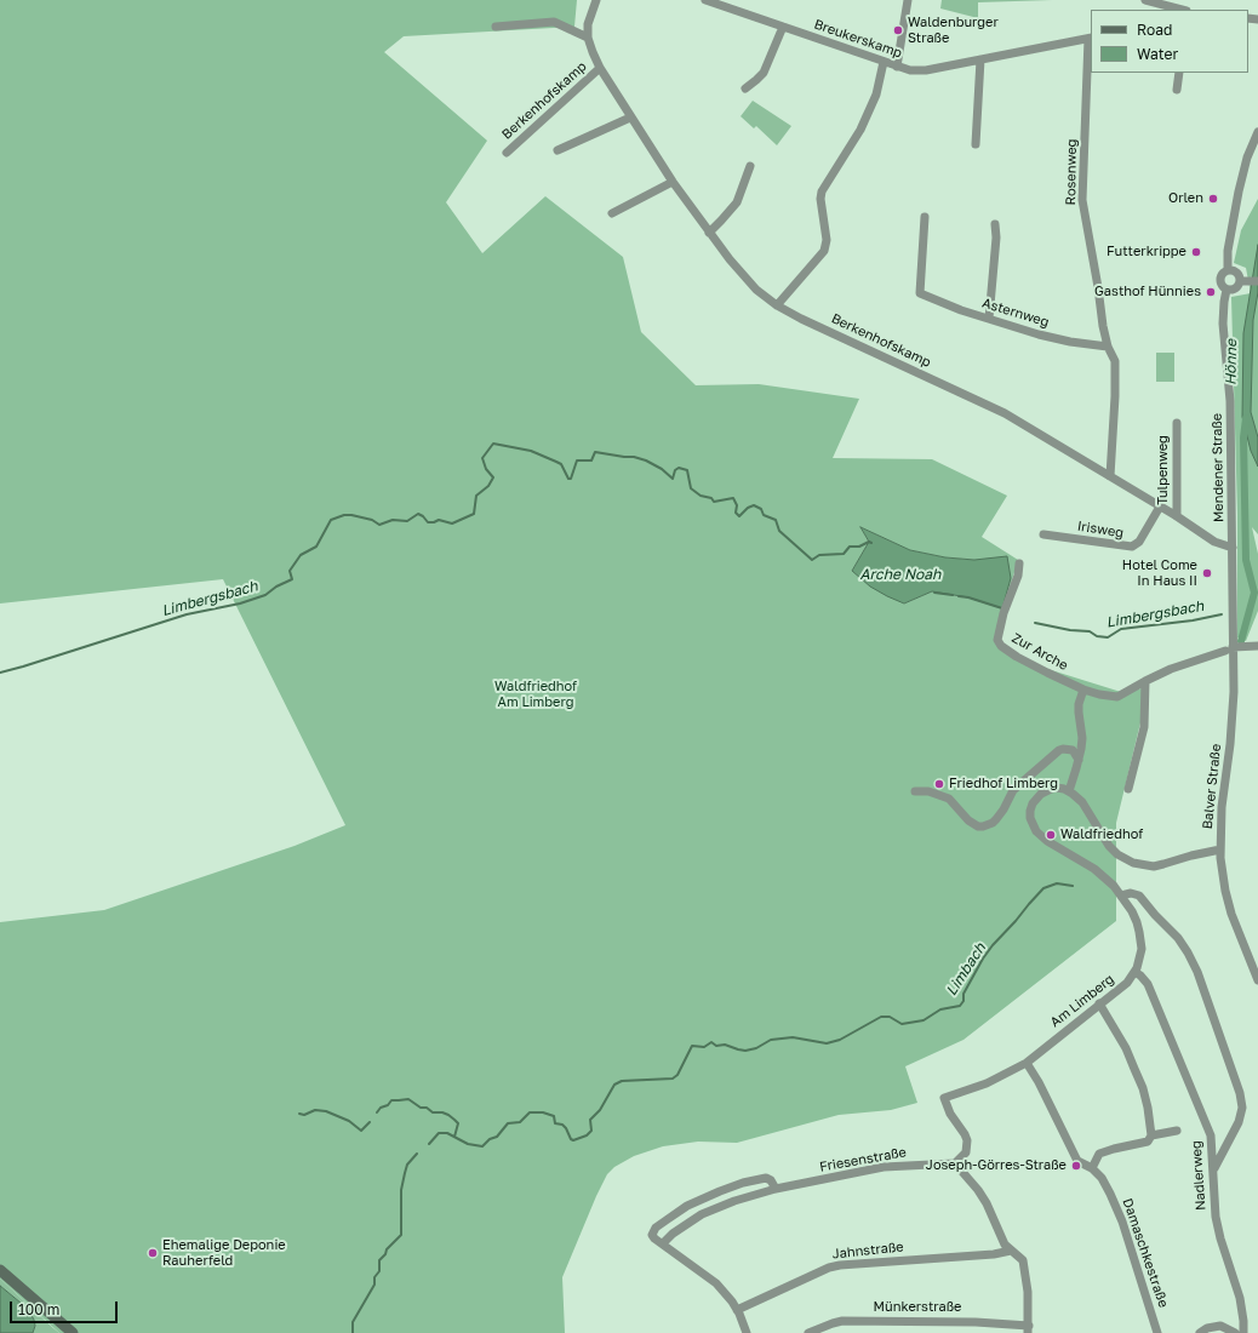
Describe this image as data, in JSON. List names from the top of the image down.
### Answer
{
  "streets": {
    "street": [
      "Breukerskamp",
      "Berkenhofskamp",
      "Rosenweg",
      "Asternweg",
      "Mendener Straße",
      "Tulpenweg",
      "Irisweg",
      "Zur Arche",
      "Balver Straße",
      "Am Limberg",
      "Friesenstraße",
      "Nadlerweg",
      "Jahnstraße",
      "Damaschkestraße",
      "Münkerstraße"
    ]
  },
  "crossings": [
    ["Breukerskamp", "Rosenweg"],
    ["Berkenhofskamp", "Rosenweg"],
    ["Berkenhofskamp", "Mendener Straße"],
    ["Berkenhofskamp", "Tulpenweg"],
    ["Berkenhofskamp", "Irisweg"],
    ["Rosenweg", "Asternweg"],
    ["Mendener Straße", "Zur Arche"],
    ["Mendener Straße", "Balver Straße"],
    ["Zur Arche", "Balver Straße"],
    ["Am Limberg", "Friesenstraße"],
    ["Am Limberg", "Nadlerweg"],
    ["Am Limberg", "Damaschkestraße"]
  ],
  "water": [
    "Hönne",
    "Arche Noah",
    "Limbergsbach",
    "Limbach"
  ],
  "parks": ["Waldfriedhof Am Limberg"],
  "places": [
    "Waldenburger Straße",
    "Orlen",
    "Futterkrippe",
    "Gasthof Hünnies",
    "Hotel Come In Haus II",
    "Friedhof Limberg",
    "Waldfriedhof",
    "Joseph-Görres-Straße",
    "Ehemalige Deponie Rauherfeld"
  ],
  "legend": ["Road", "Water"],
  "scale_bar": "100 m"
}
